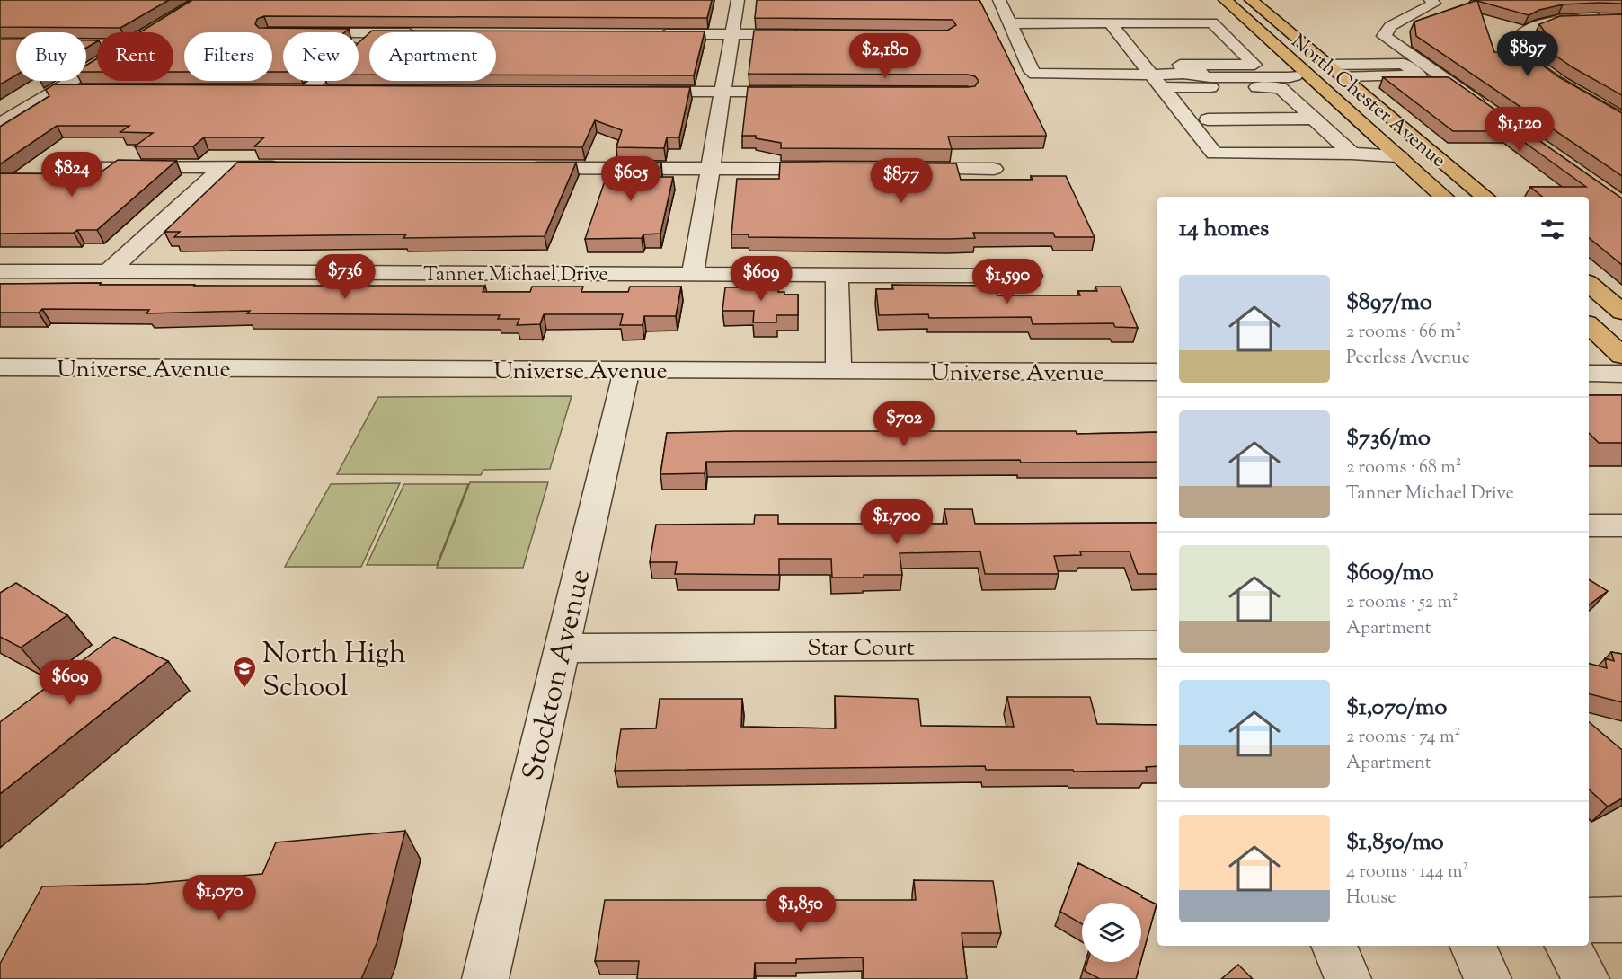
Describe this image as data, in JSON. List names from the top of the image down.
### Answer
{
  "streets": {
    "main road": ["North Chester Avenue"],
    "street": [
      "Tanner Michael Drive",
      "Universe Avenue",
      "Star Court",
      "Stockton Avenue"
    ]
  },
  "crossings": [
    ["Universe Avenue", "Stockton Avenue"],
    ["Star Court", "Stockton Avenue"]
  ],
  "places": {
    "school or university": ["North High School"]
  },
  "page": {
    "price": [
      "$897",
      "$2,180",
      "$1,120",
      "$824",
      "$605",
      "$877",
      "$736",
      "$609",
      "$1,590",
      "$702",
      "$1,700",
      "$609",
      "$1,070",
      "$1,850"
    ],
    "chip": [
      "Buy",
      "Rent",
      "Filters",
      "New",
      "Apartment"
    ],
    "heading": "14 homes",
    "list": [
      {
        "name": "$897/mo",
        "note": "2 rooms · 66 m² · Peerless Avenue"
      },
      {
        "name": "$736/mo",
        "note": "2 rooms · 68 m² · Tanner Michael Drive"
      },
      {
        "name": "$609/mo",
        "note": "2 rooms · 52 m² · Apartment"
      },
      {
        "name": "$1,070/mo",
        "note": "2 rooms · 74 m² · Apartment"
      },
      {
        "name": "$1,850/mo",
        "note": "4 rooms · 144 m² · House"
      }
    ]
  }
}
